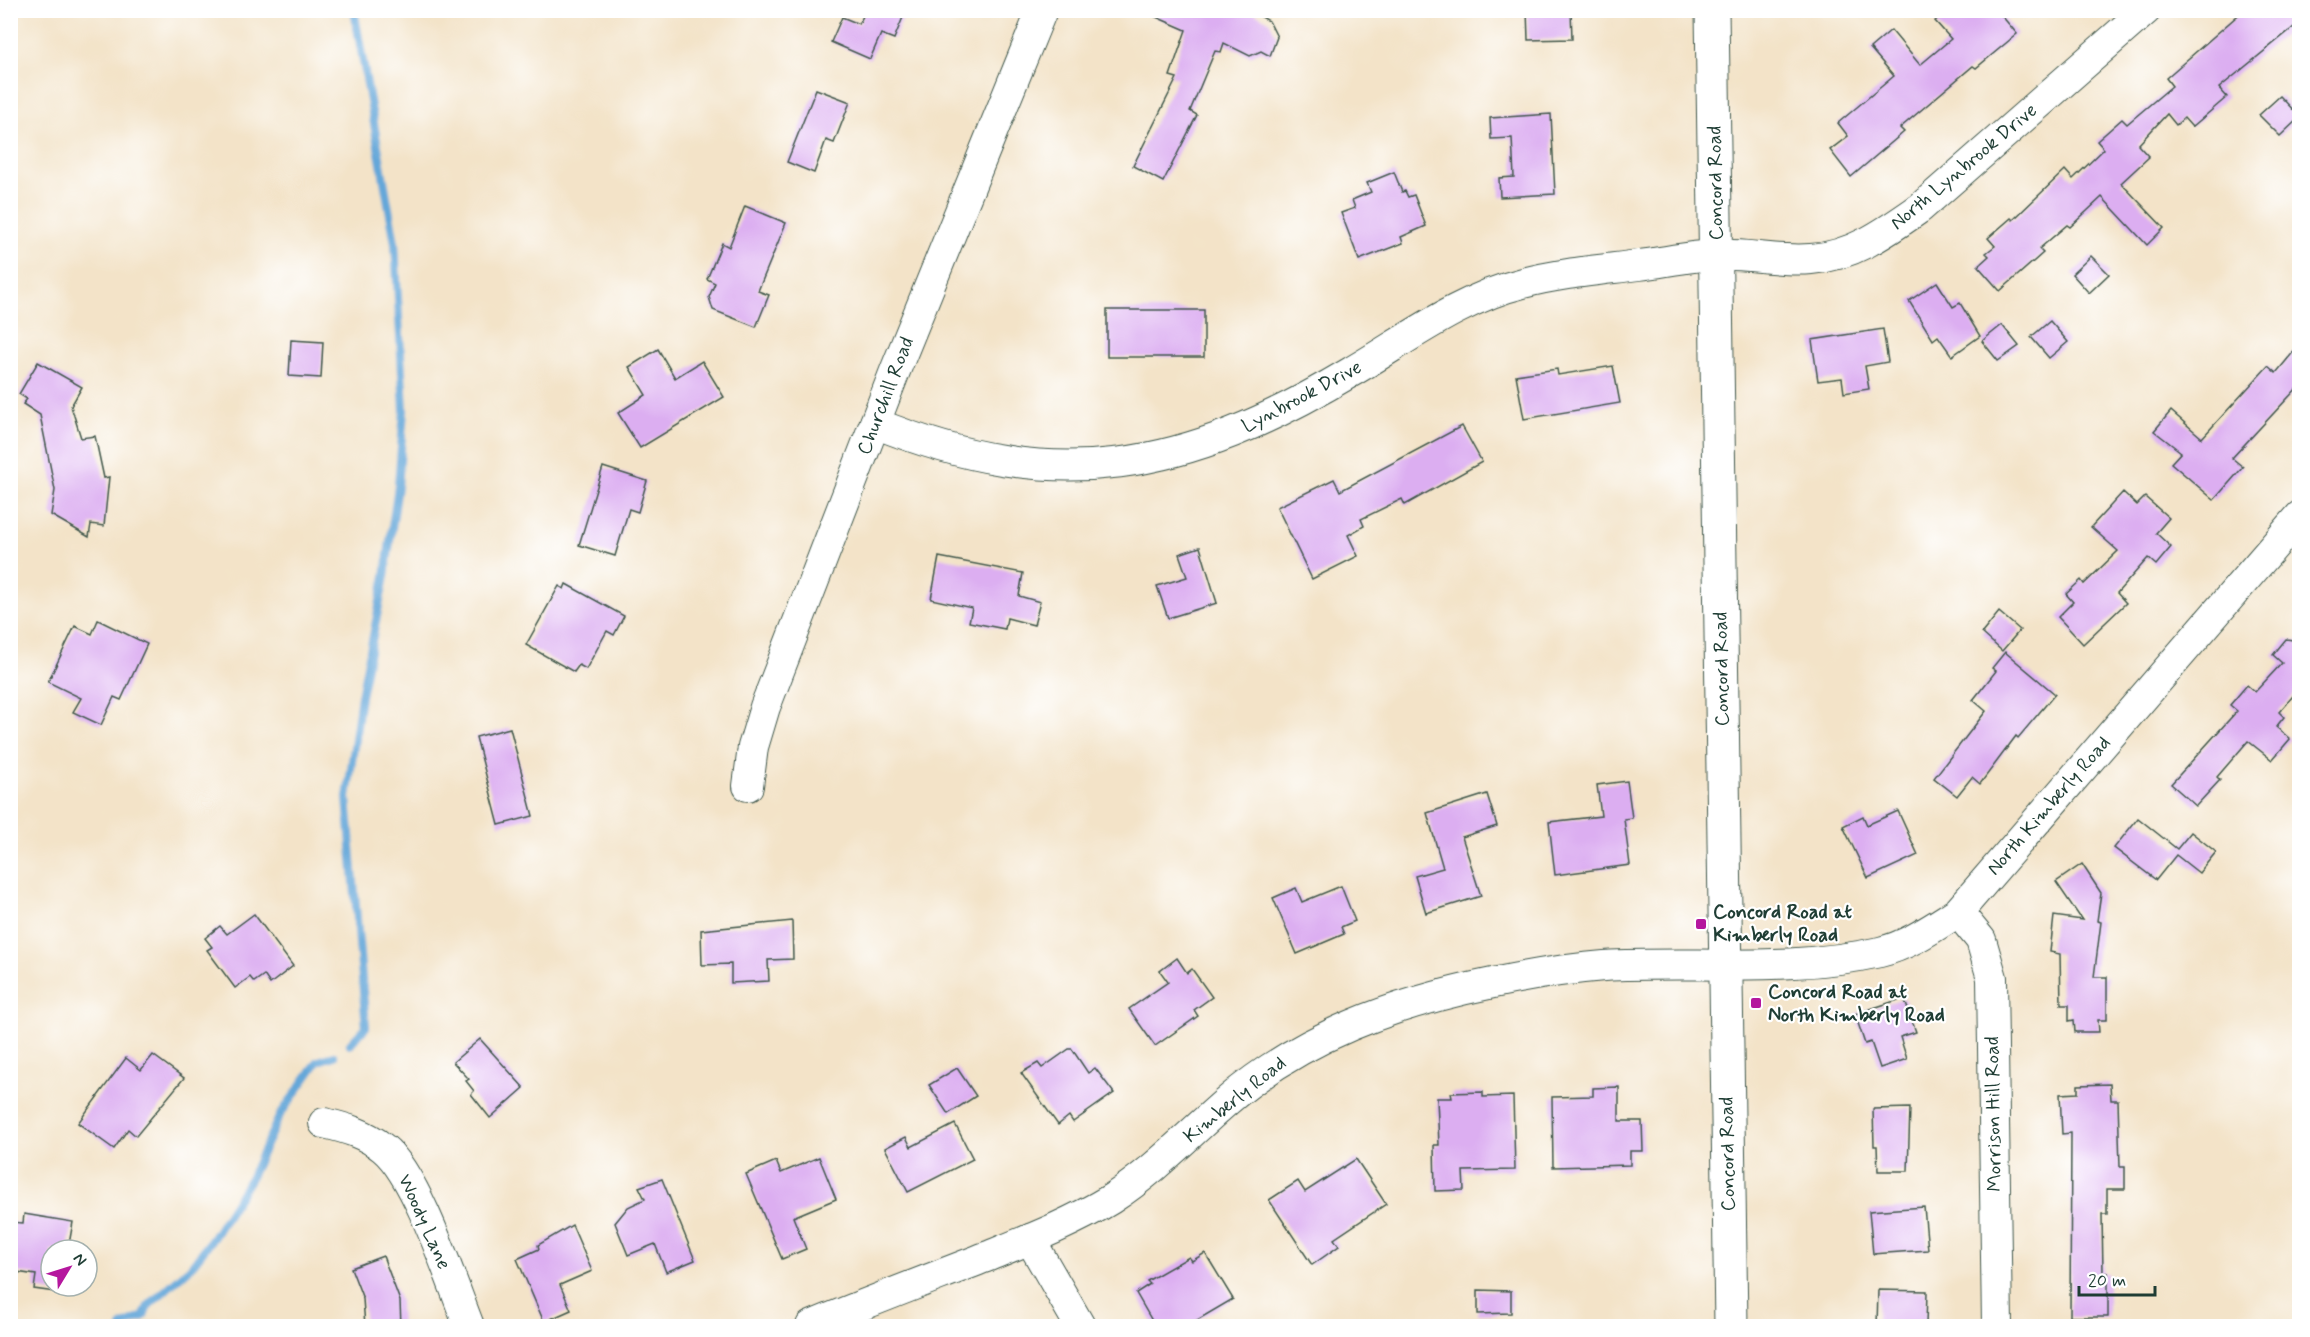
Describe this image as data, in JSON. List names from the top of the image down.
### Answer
{
  "streets": {
    "main road": ["Concord Road"],
    "street": [
      "North Lynbrook Drive",
      "Churchill Road",
      "Lynbrook Drive",
      "North Kimberly Road",
      "Kimberly Road",
      "Morrison Hill Road",
      "Woody Lane"
    ]
  },
  "crossings": [
    ["North Lynbrook Drive", "Concord Road"],
    ["North Lynbrook Drive", "Lynbrook Drive"],
    ["Concord Road", "Lynbrook Drive"],
    ["Concord Road", "North Kimberly Road"],
    ["Concord Road", "Kimberly Road"],
    ["Churchill Road", "Lynbrook Drive"],
    ["North Kimberly Road", "Kimberly Road"],
    ["North Kimberly Road", "Morrison Hill Road"]
  ],
  "places": {
    "transit": ["Concord Road at Kimberly Road", "Concord Road at North Kimberly Road"]
  },
  "scale_bar": "20 m",
  "north": "top right"
}
